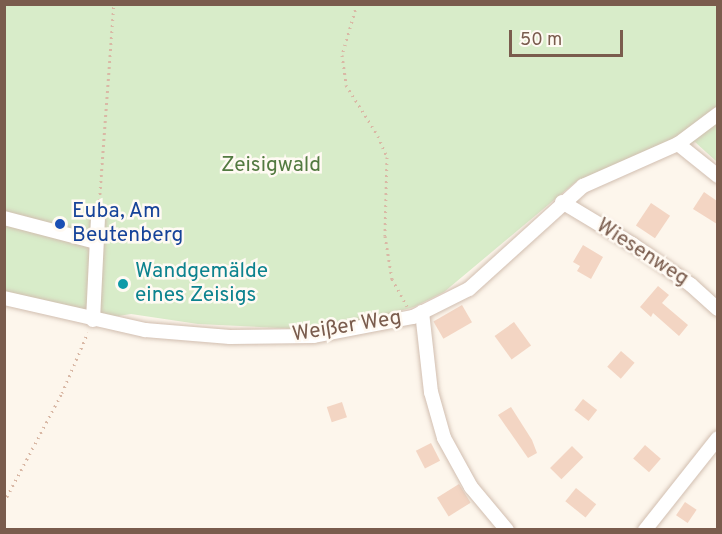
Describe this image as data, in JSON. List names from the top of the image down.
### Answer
{
  "streets": {
    "street": ["Wiesenweg", "Weißer Weg"]
  },
  "crossings": [
    ["Wiesenweg", "Weißer Weg"]
  ],
  "parks": ["Zeisigwald"],
  "places": ["Euba, Am Beutenberg", "Wandgemälde eines Zeisigs"],
  "scale_bar": "50 m"
}
